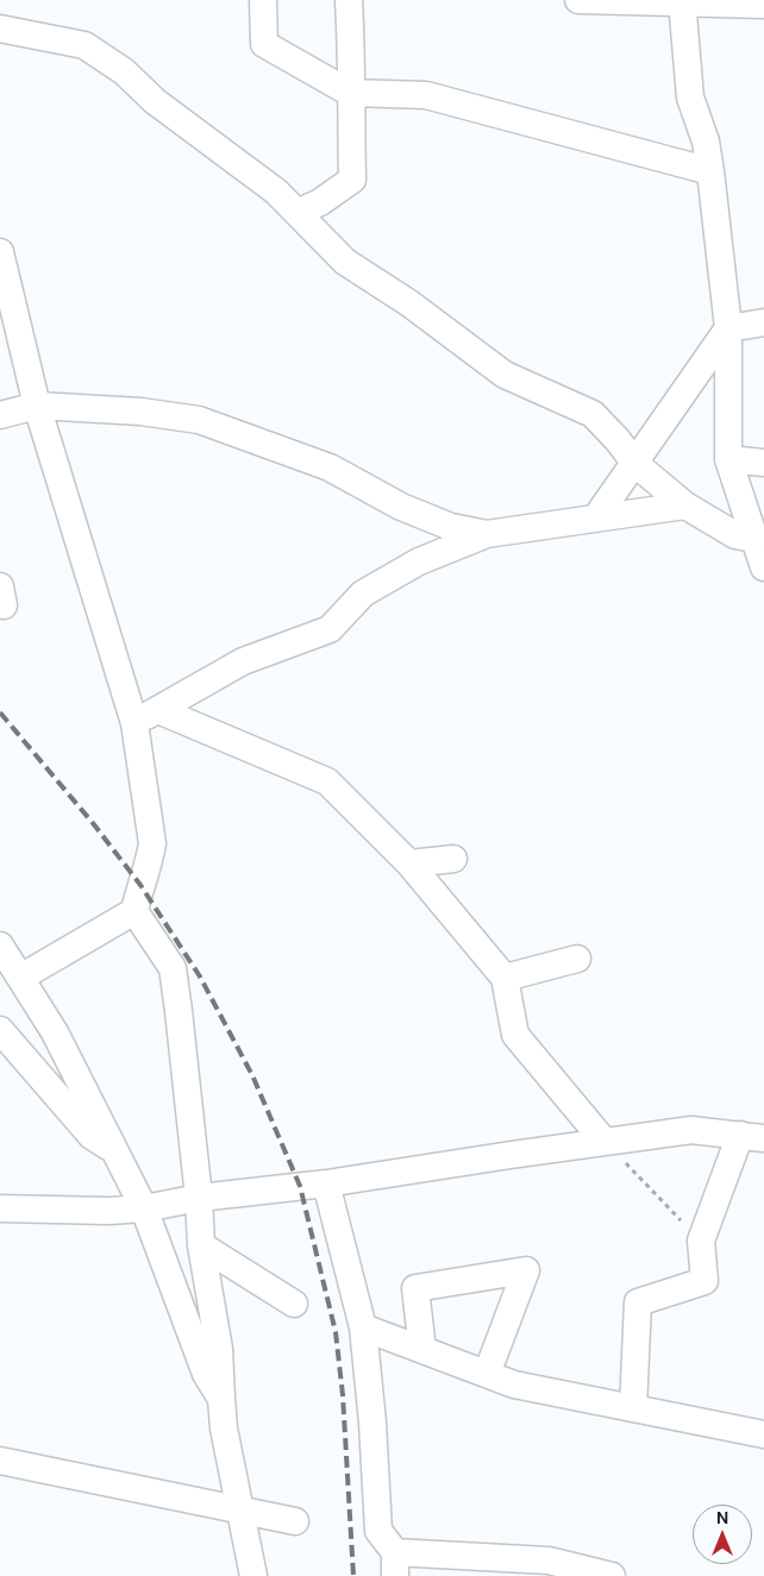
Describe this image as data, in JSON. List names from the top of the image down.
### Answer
{
  "north": "top"
}
